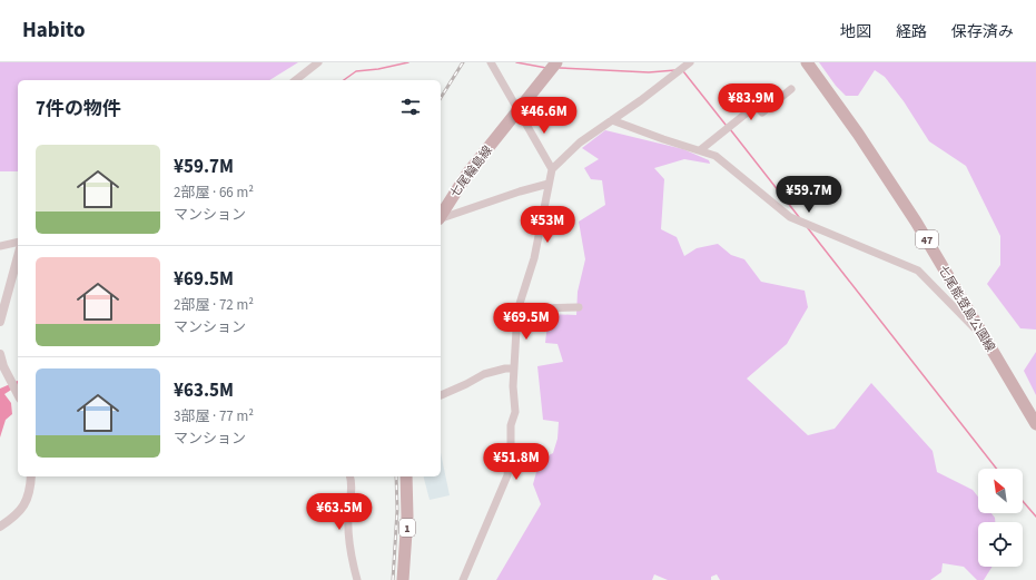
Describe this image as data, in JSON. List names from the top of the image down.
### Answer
{
  "streets": {
    "main road": [
      "七尾輪島線",
      "47",
      "七尾能登島公園線",
      "1"
    ]
  },
  "north": "top left",
  "page": {
    "header": "Habito",
    "nav": ["地図", "経路", "保存済み"],
    "heading": "7件の物件",
    "price": [
      "¥83.9M",
      "¥46.6M",
      "¥59.7M",
      "¥53M",
      "¥69.5M",
      "¥51.8M",
      "¥63.5M"
    ],
    "list": [
      {
        "name": "¥59.7M",
        "note": "2部屋 · 66 m² · マンション"
      },
      {
        "name": "¥69.5M",
        "note": "2部屋 · 72 m² · マンション"
      },
      {
        "name": "¥63.5M",
        "note": "3部屋 · 77 m² · マンション"
      }
    ]
  }
}
